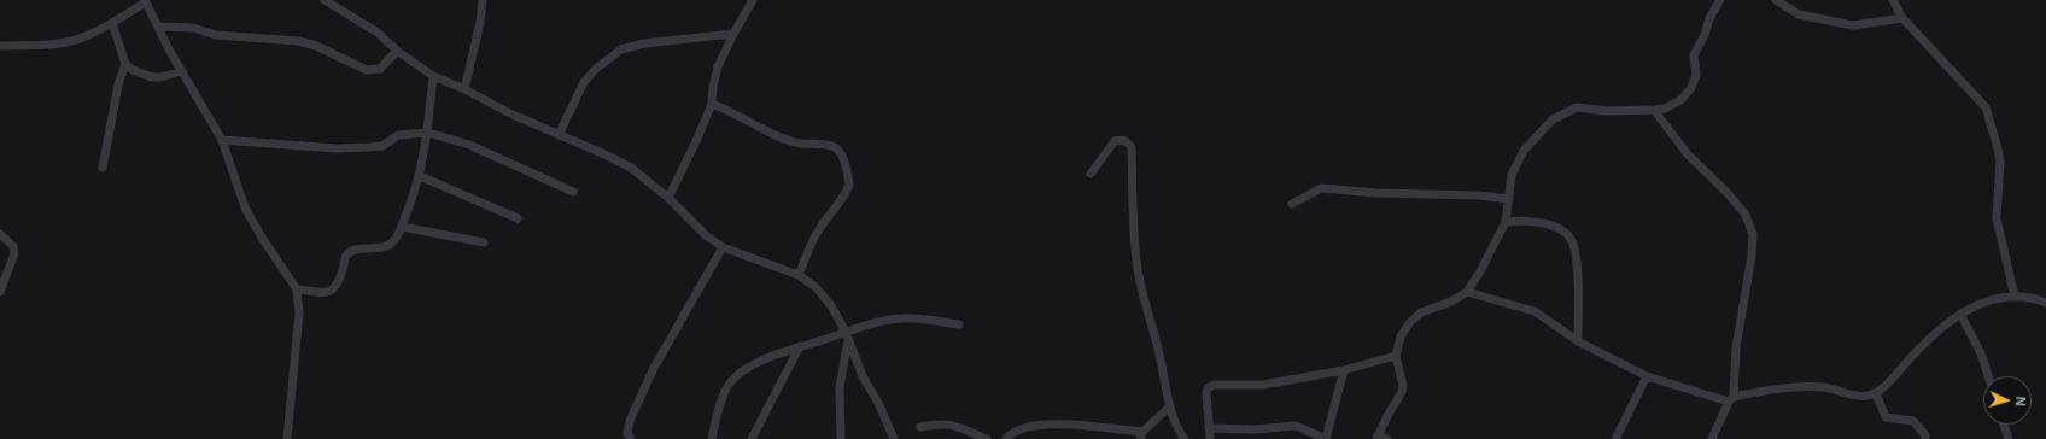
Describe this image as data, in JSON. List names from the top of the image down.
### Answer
{
  "north": "right"
}
